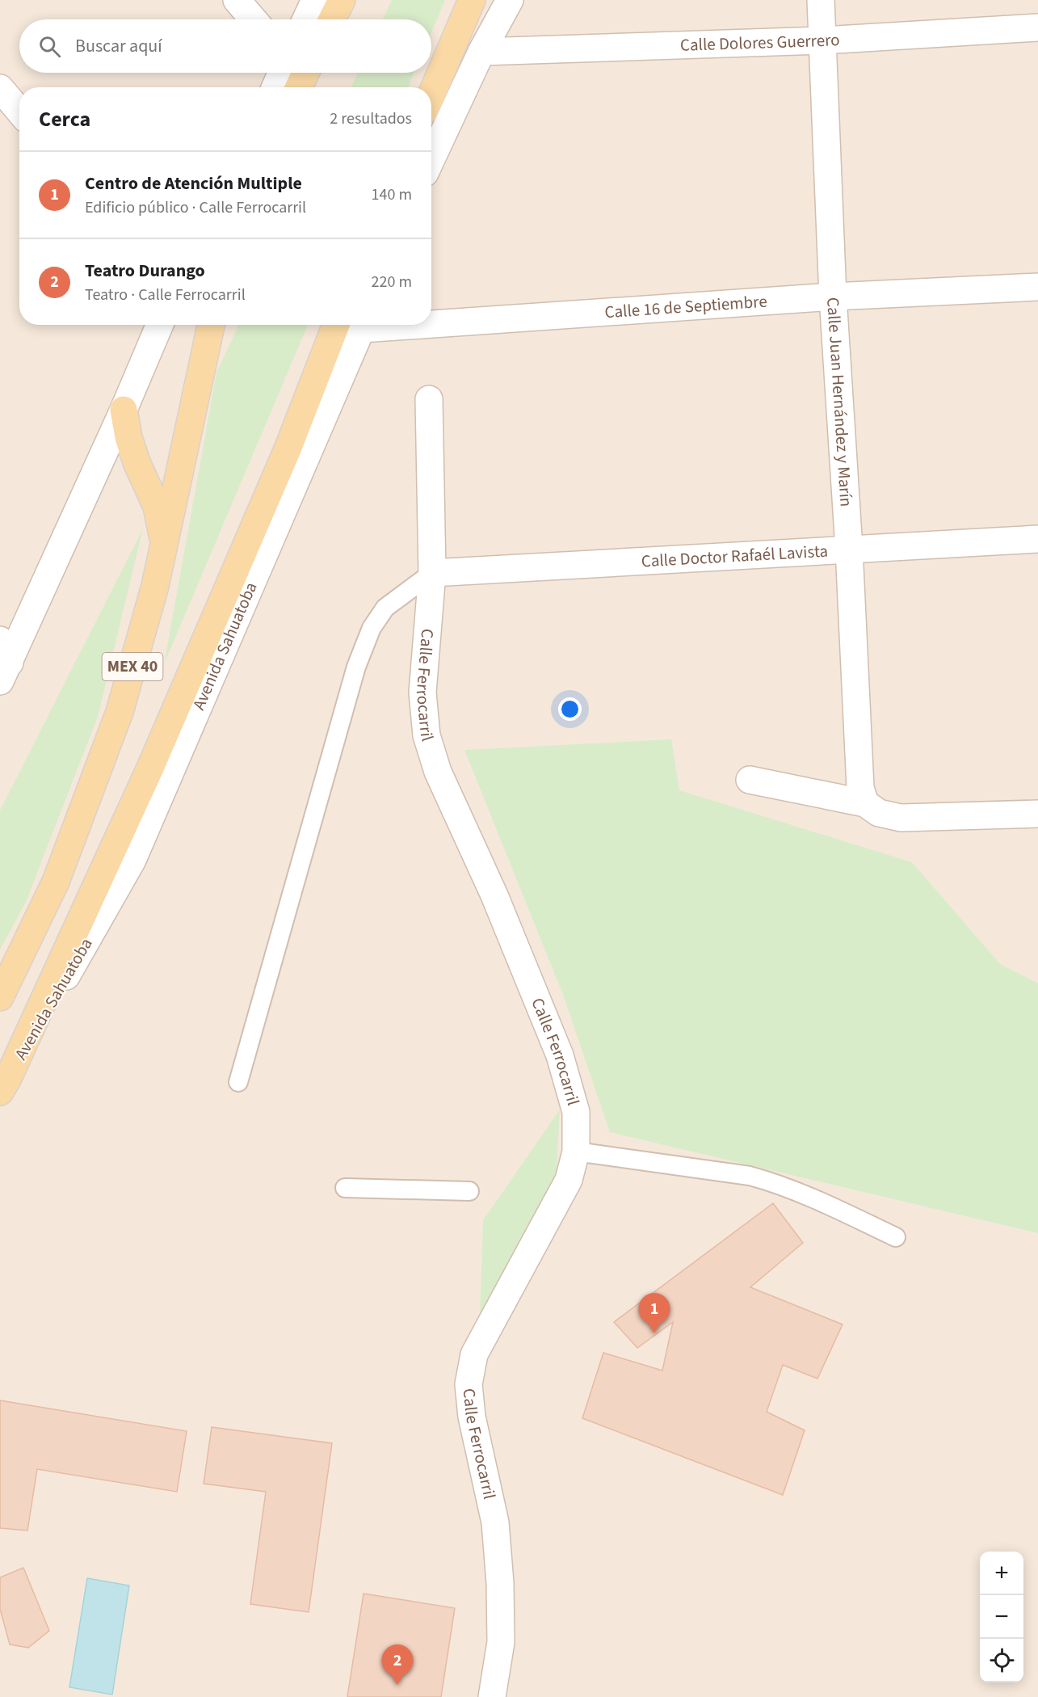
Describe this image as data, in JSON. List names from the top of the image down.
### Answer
{
  "streets": {
    "main road": ["Avenida Sahuatoba", "MEX 40"],
    "street": [
      "Calle Dolores Guerrero",
      "Calle 16 de Septiembre",
      "Calle Juan Hernández y Marín",
      "Calle Doctor Rafaél Lavista",
      "Calle Ferrocarril"
    ]
  },
  "crossings": [
    ["Calle Dolores Guerrero", "Calle Juan Hernández y Marín"],
    ["Calle 16 de Septiembre", "Calle Juan Hernández y Marín"],
    ["Calle Juan Hernández y Marín", "Calle Doctor Rafaél Lavista"],
    ["Calle Doctor Rafaél Lavista", "Calle Ferrocarril"]
  ],
  "page": {
    "search": "Buscar aquí",
    "heading": ["Cerca", "2 resultados"],
    "list": [
      {
        "mark": "1",
        "name": "Centro de Atención Multiple",
        "note": "Edificio público · Calle Ferrocarril",
        "value": "140 m"
      },
      {
        "mark": "2",
        "name": "Teatro Durango",
        "note": "Teatro · Calle Ferrocarril",
        "value": "220 m"
      }
    ],
    "pins": ["1", "2"],
    "map_buttons": ["+", "−"]
  }
}
